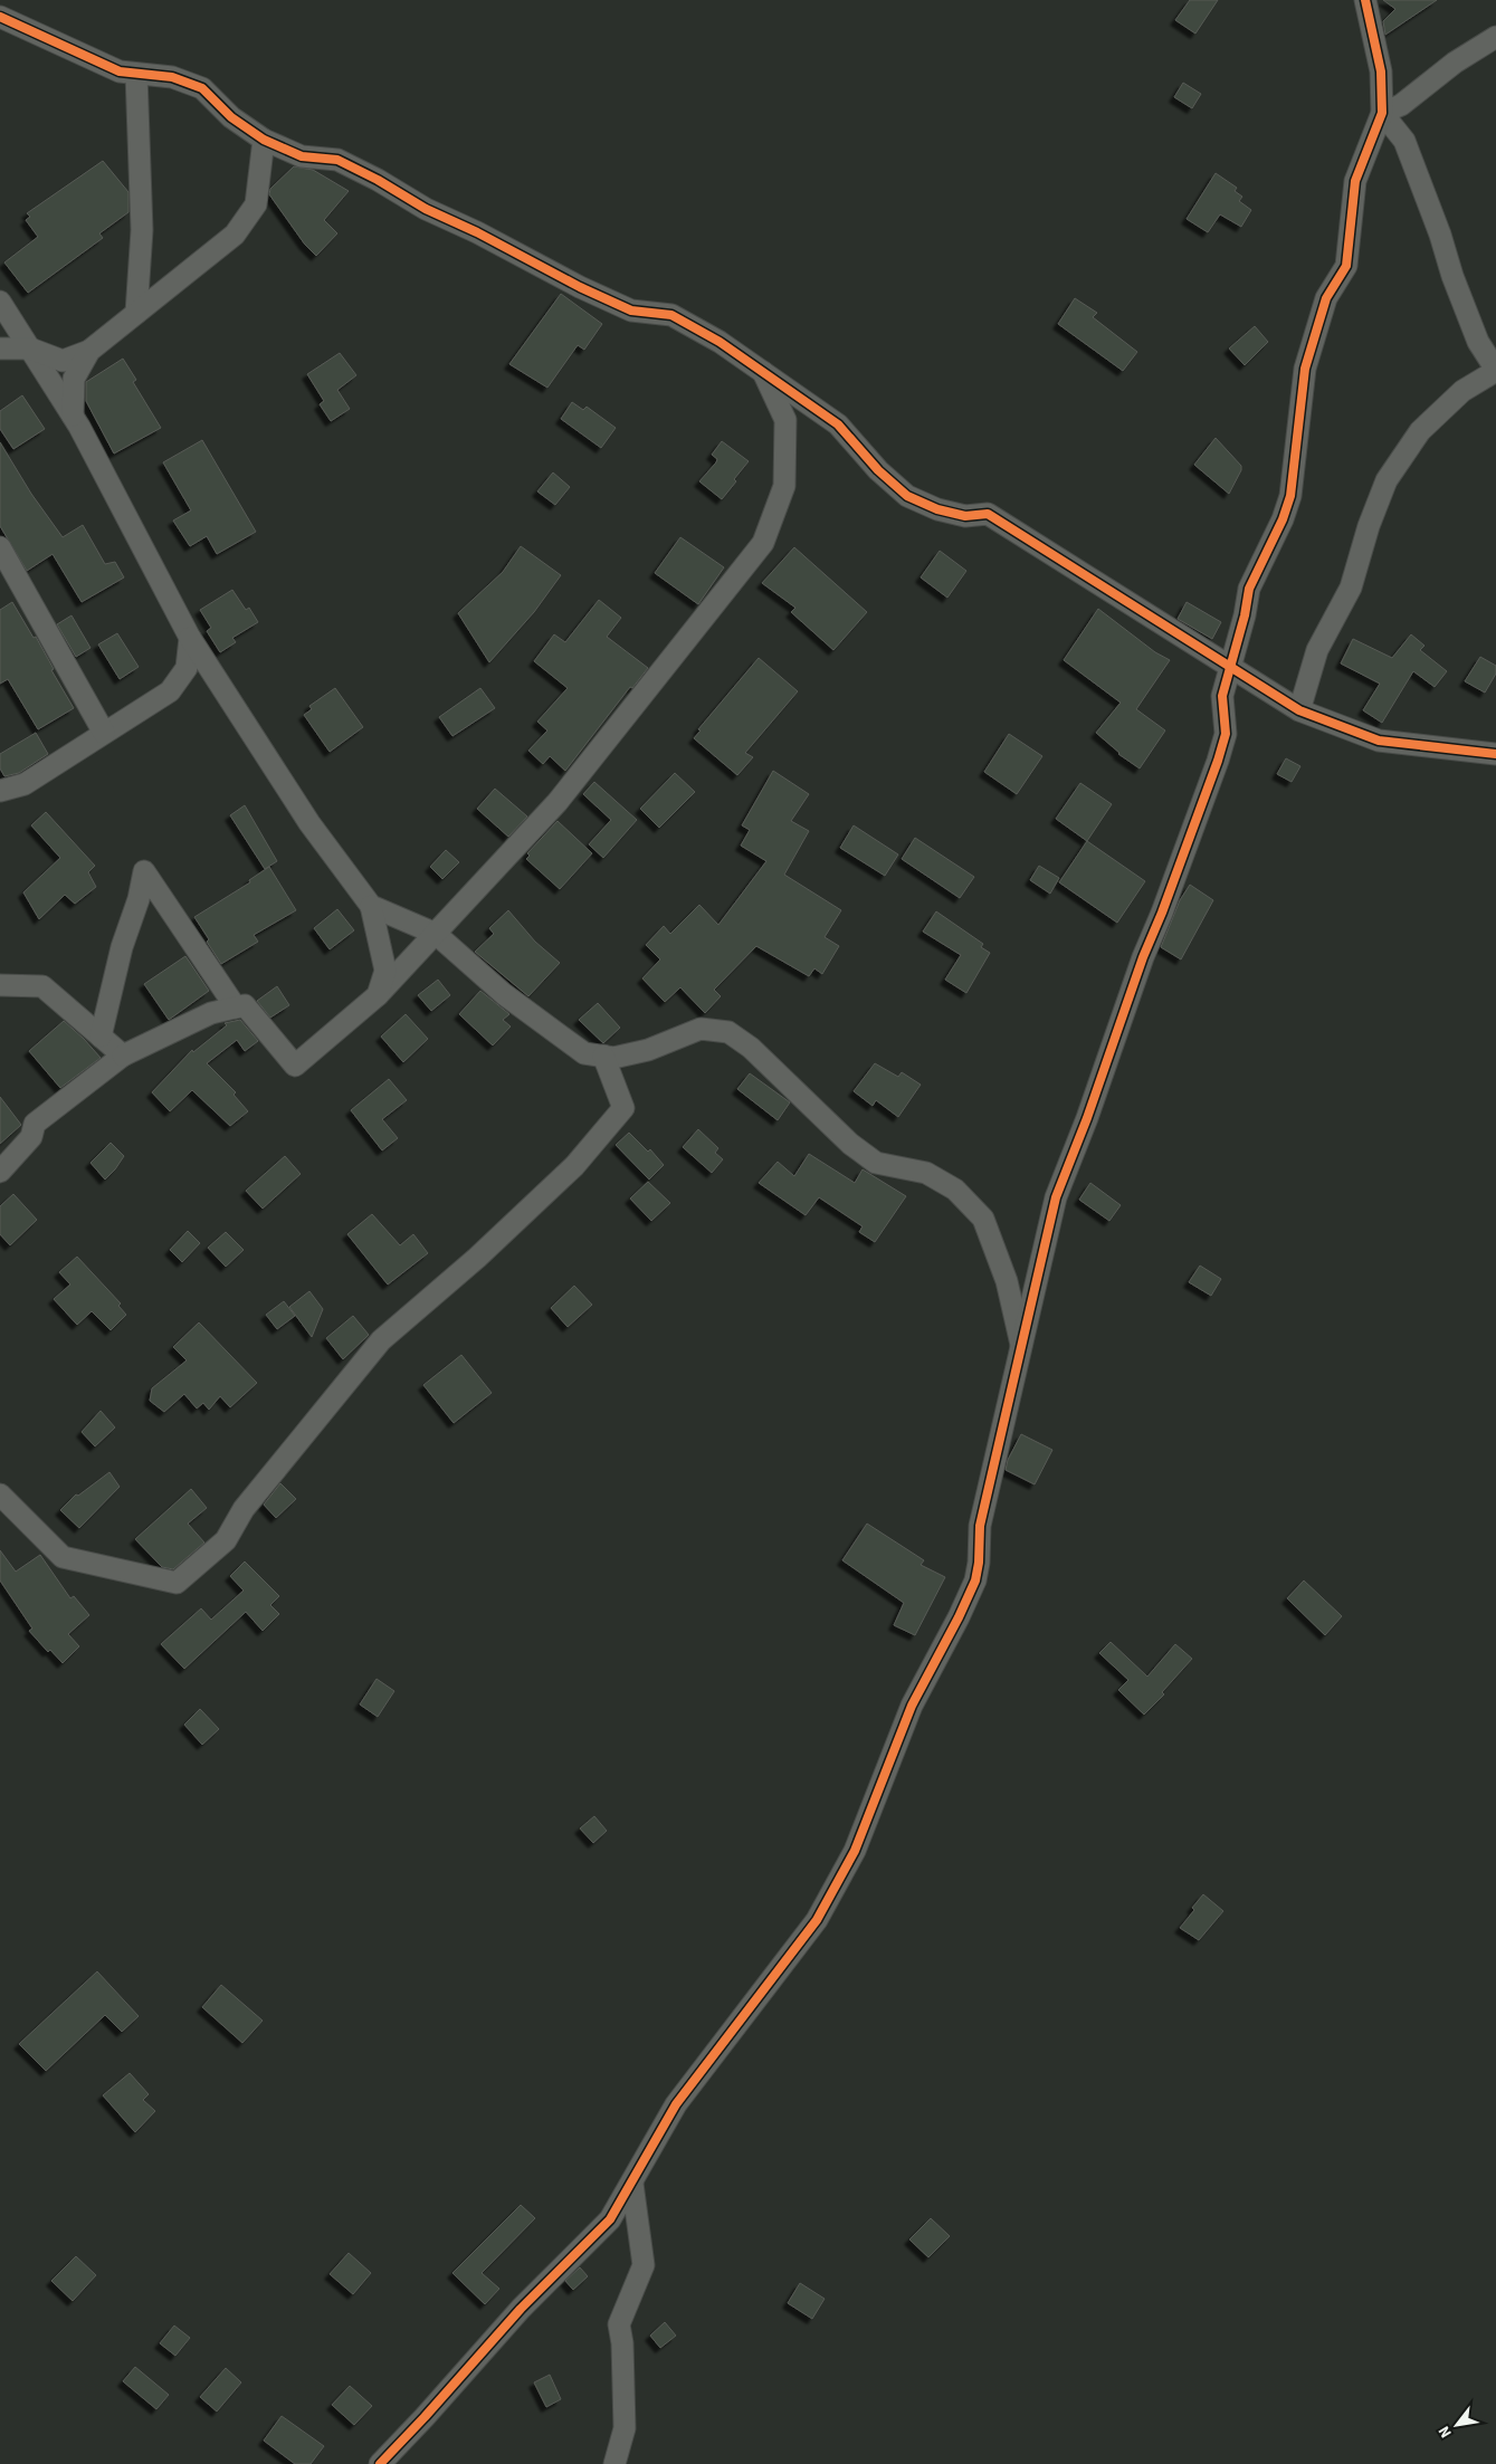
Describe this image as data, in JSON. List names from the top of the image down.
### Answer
{
  "north": "bottom left"
}
